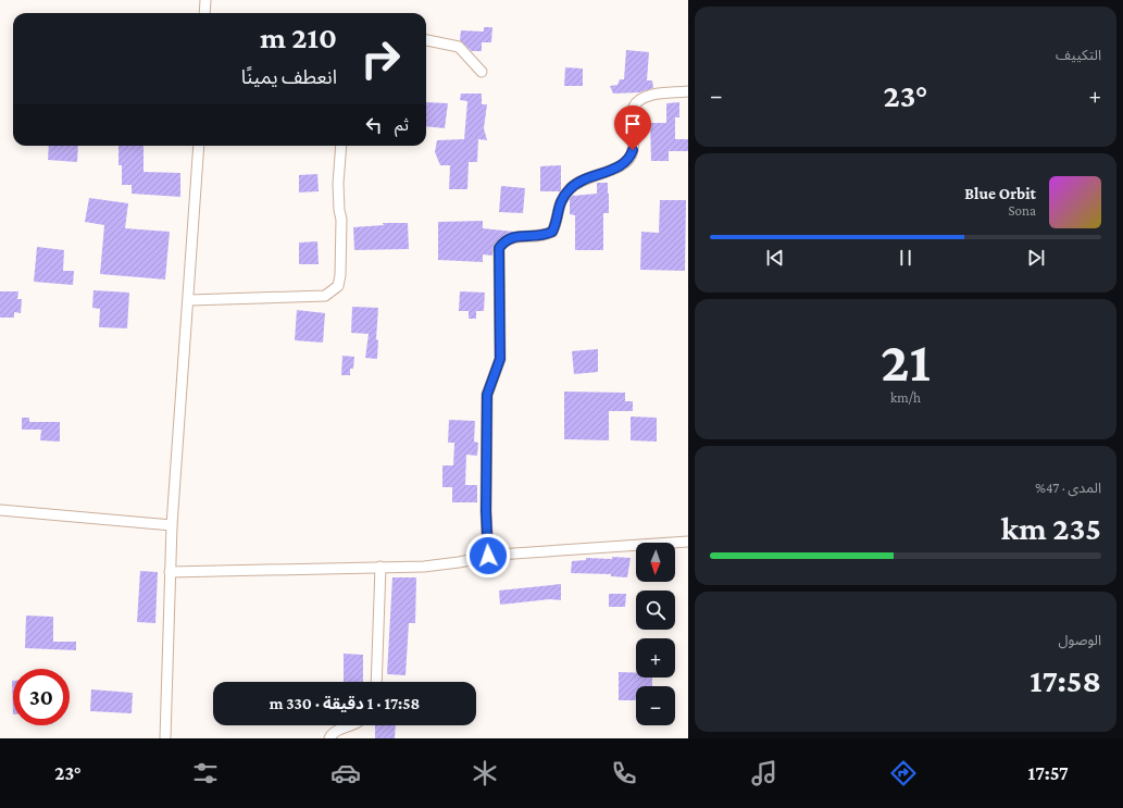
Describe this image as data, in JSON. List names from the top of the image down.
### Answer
{
  "north": "bottom",
  "page": {
    "tile": [
      "التكييف",
      ["21", "km/h"],
      ["المدى · 47%", "235 km"],
      ["الوصول", "17:58"]
    ],
    "turn": ["210 m", "انعطف يمينًا"],
    "heat": ["−", "23°", "+"],
    "then": "ثم",
    "song": ["Blue Orbit", "Sona"],
    "map_buttons": ["+", "−"],
    "limit": "30",
    "trip": "17:58 · 1 دقيقة · 330 m",
    "tabs": ["17:57", "23°"]
  }
}
